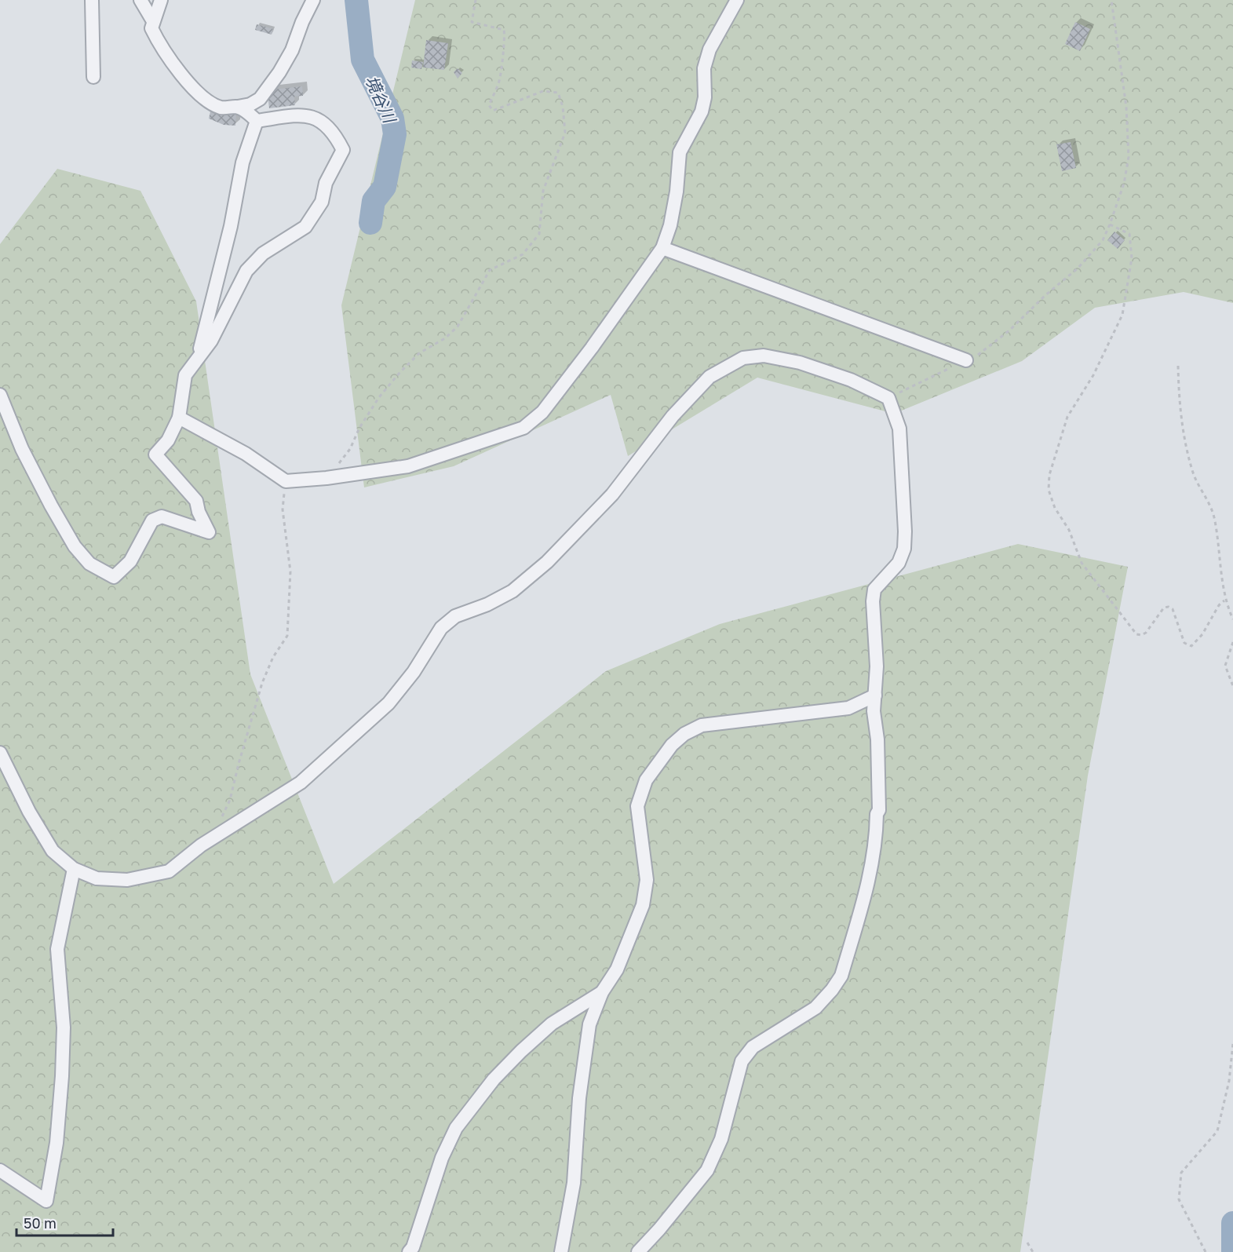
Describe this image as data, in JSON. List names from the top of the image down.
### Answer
{
  "water": ["境谷川"],
  "scale_bar": "50 m"
}
